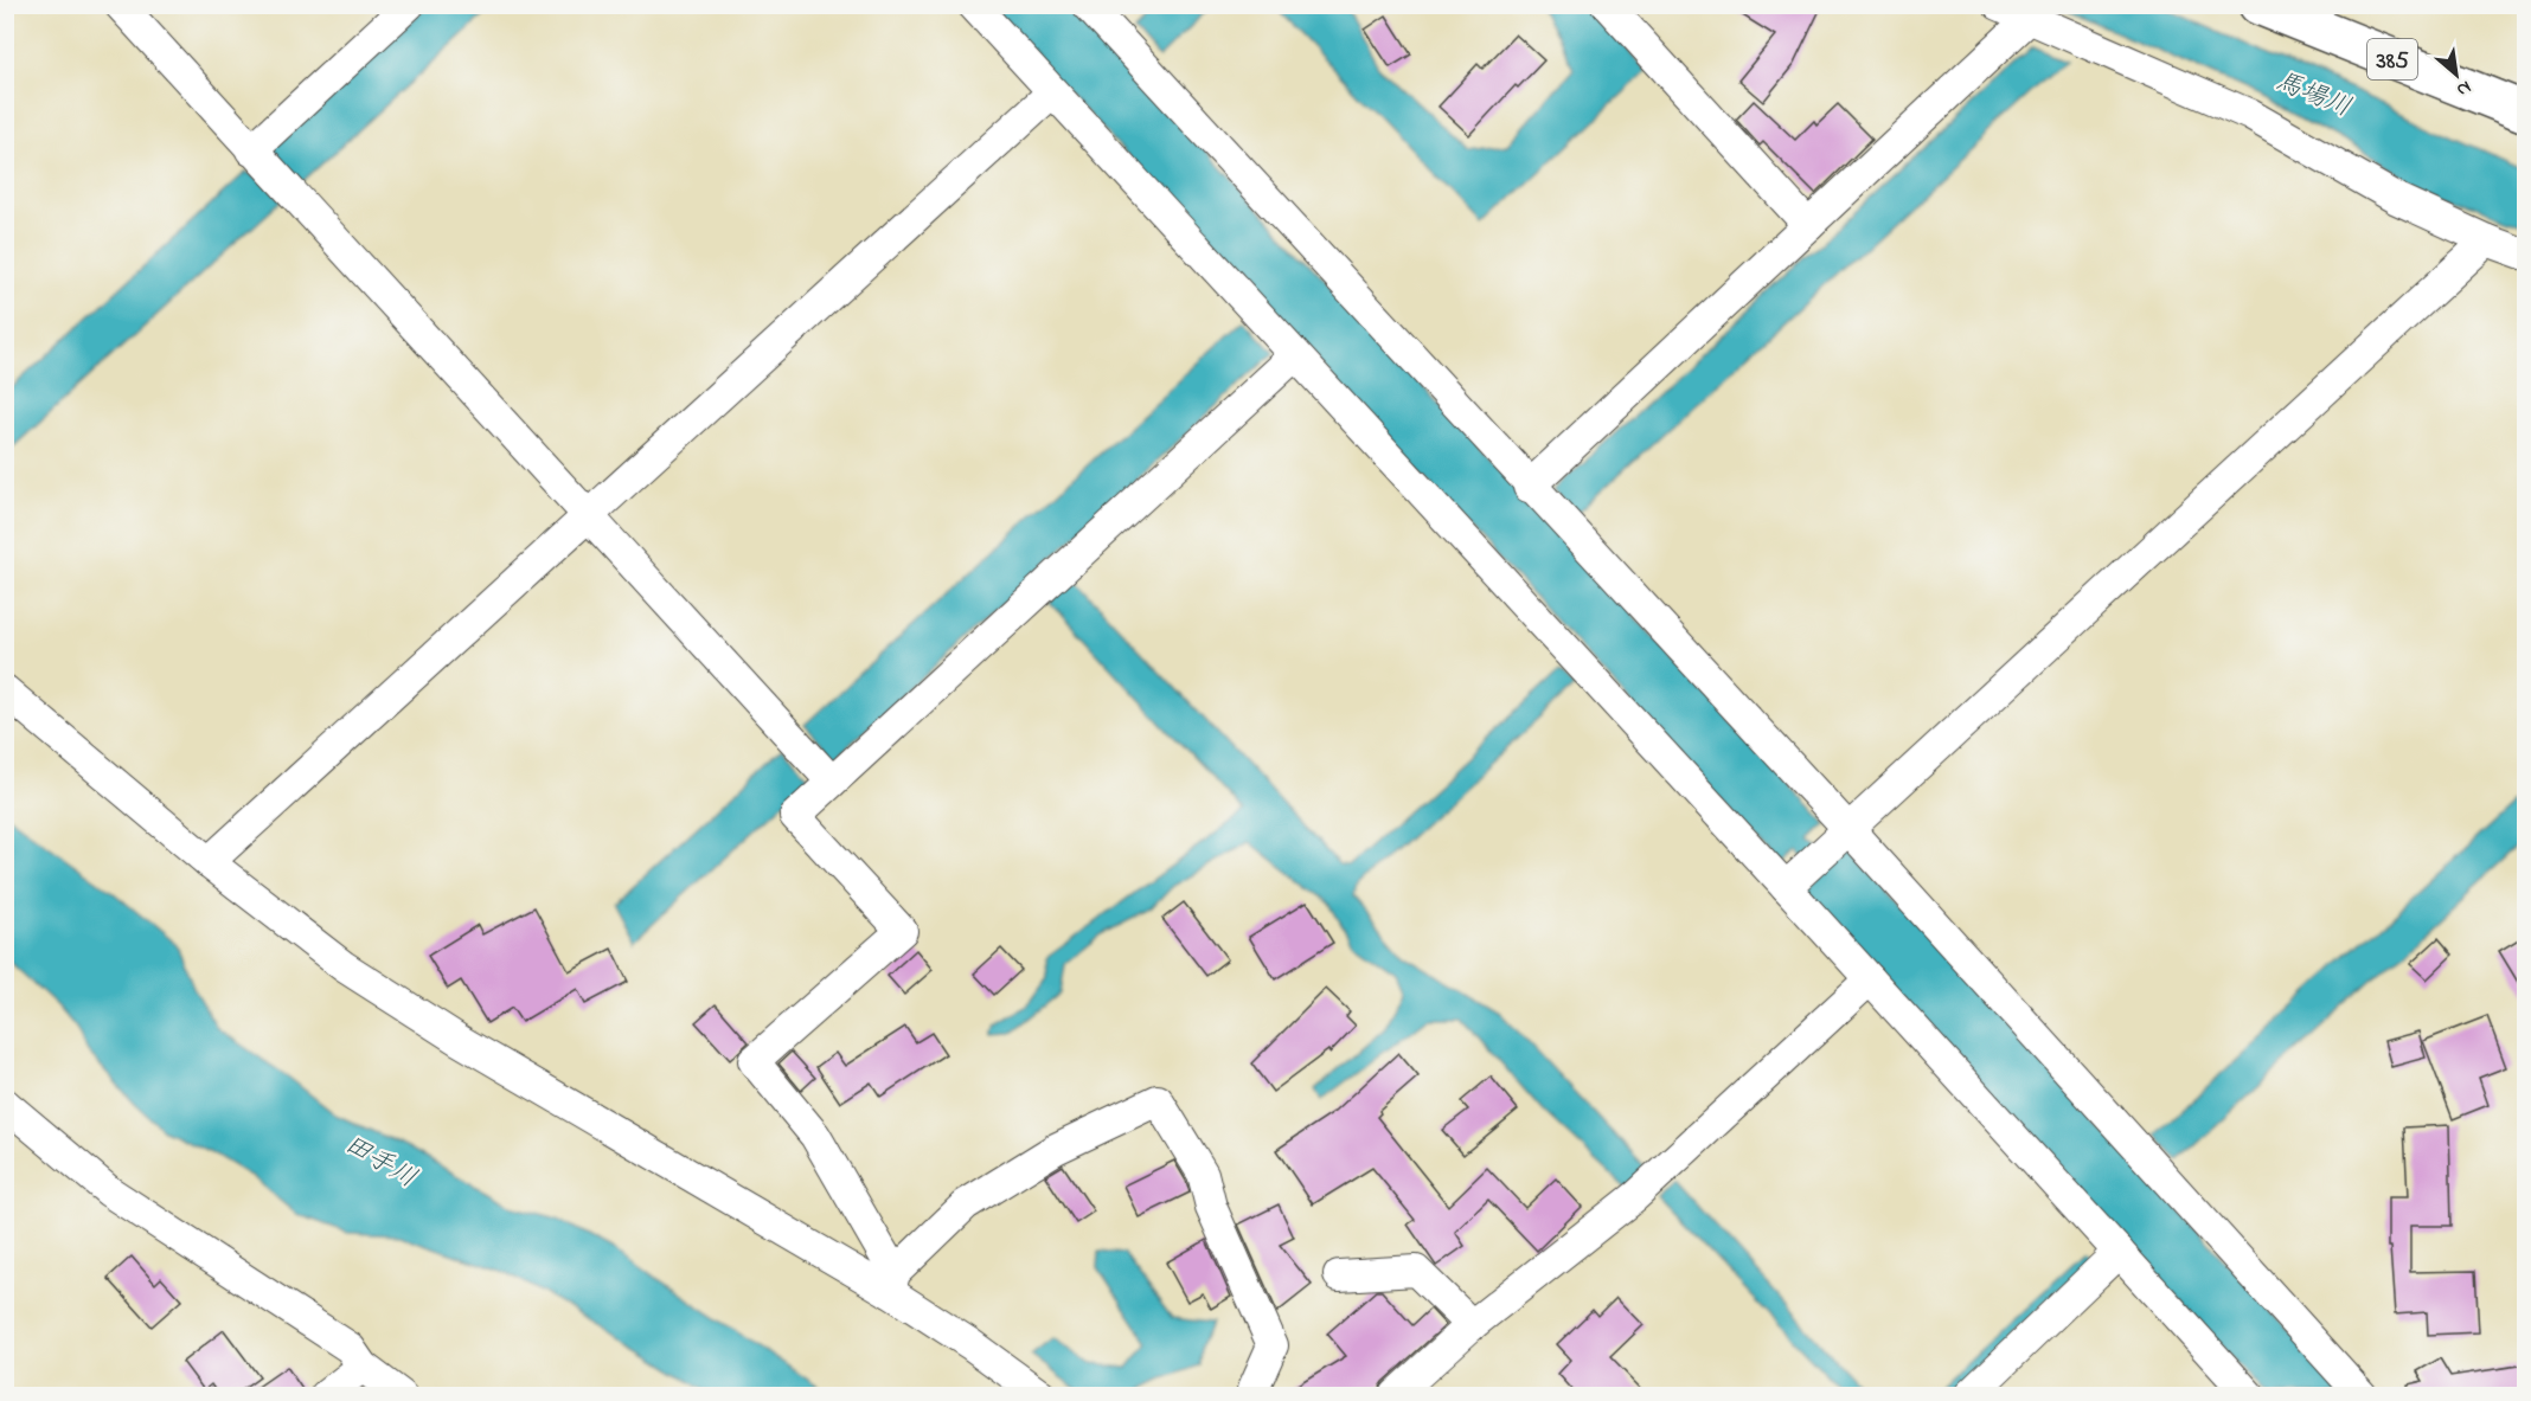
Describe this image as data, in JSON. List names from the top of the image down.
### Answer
{
  "streets": {
    "highway": ["385"]
  },
  "water": ["馬場川", "田手川"],
  "north": "bottom right"
}
